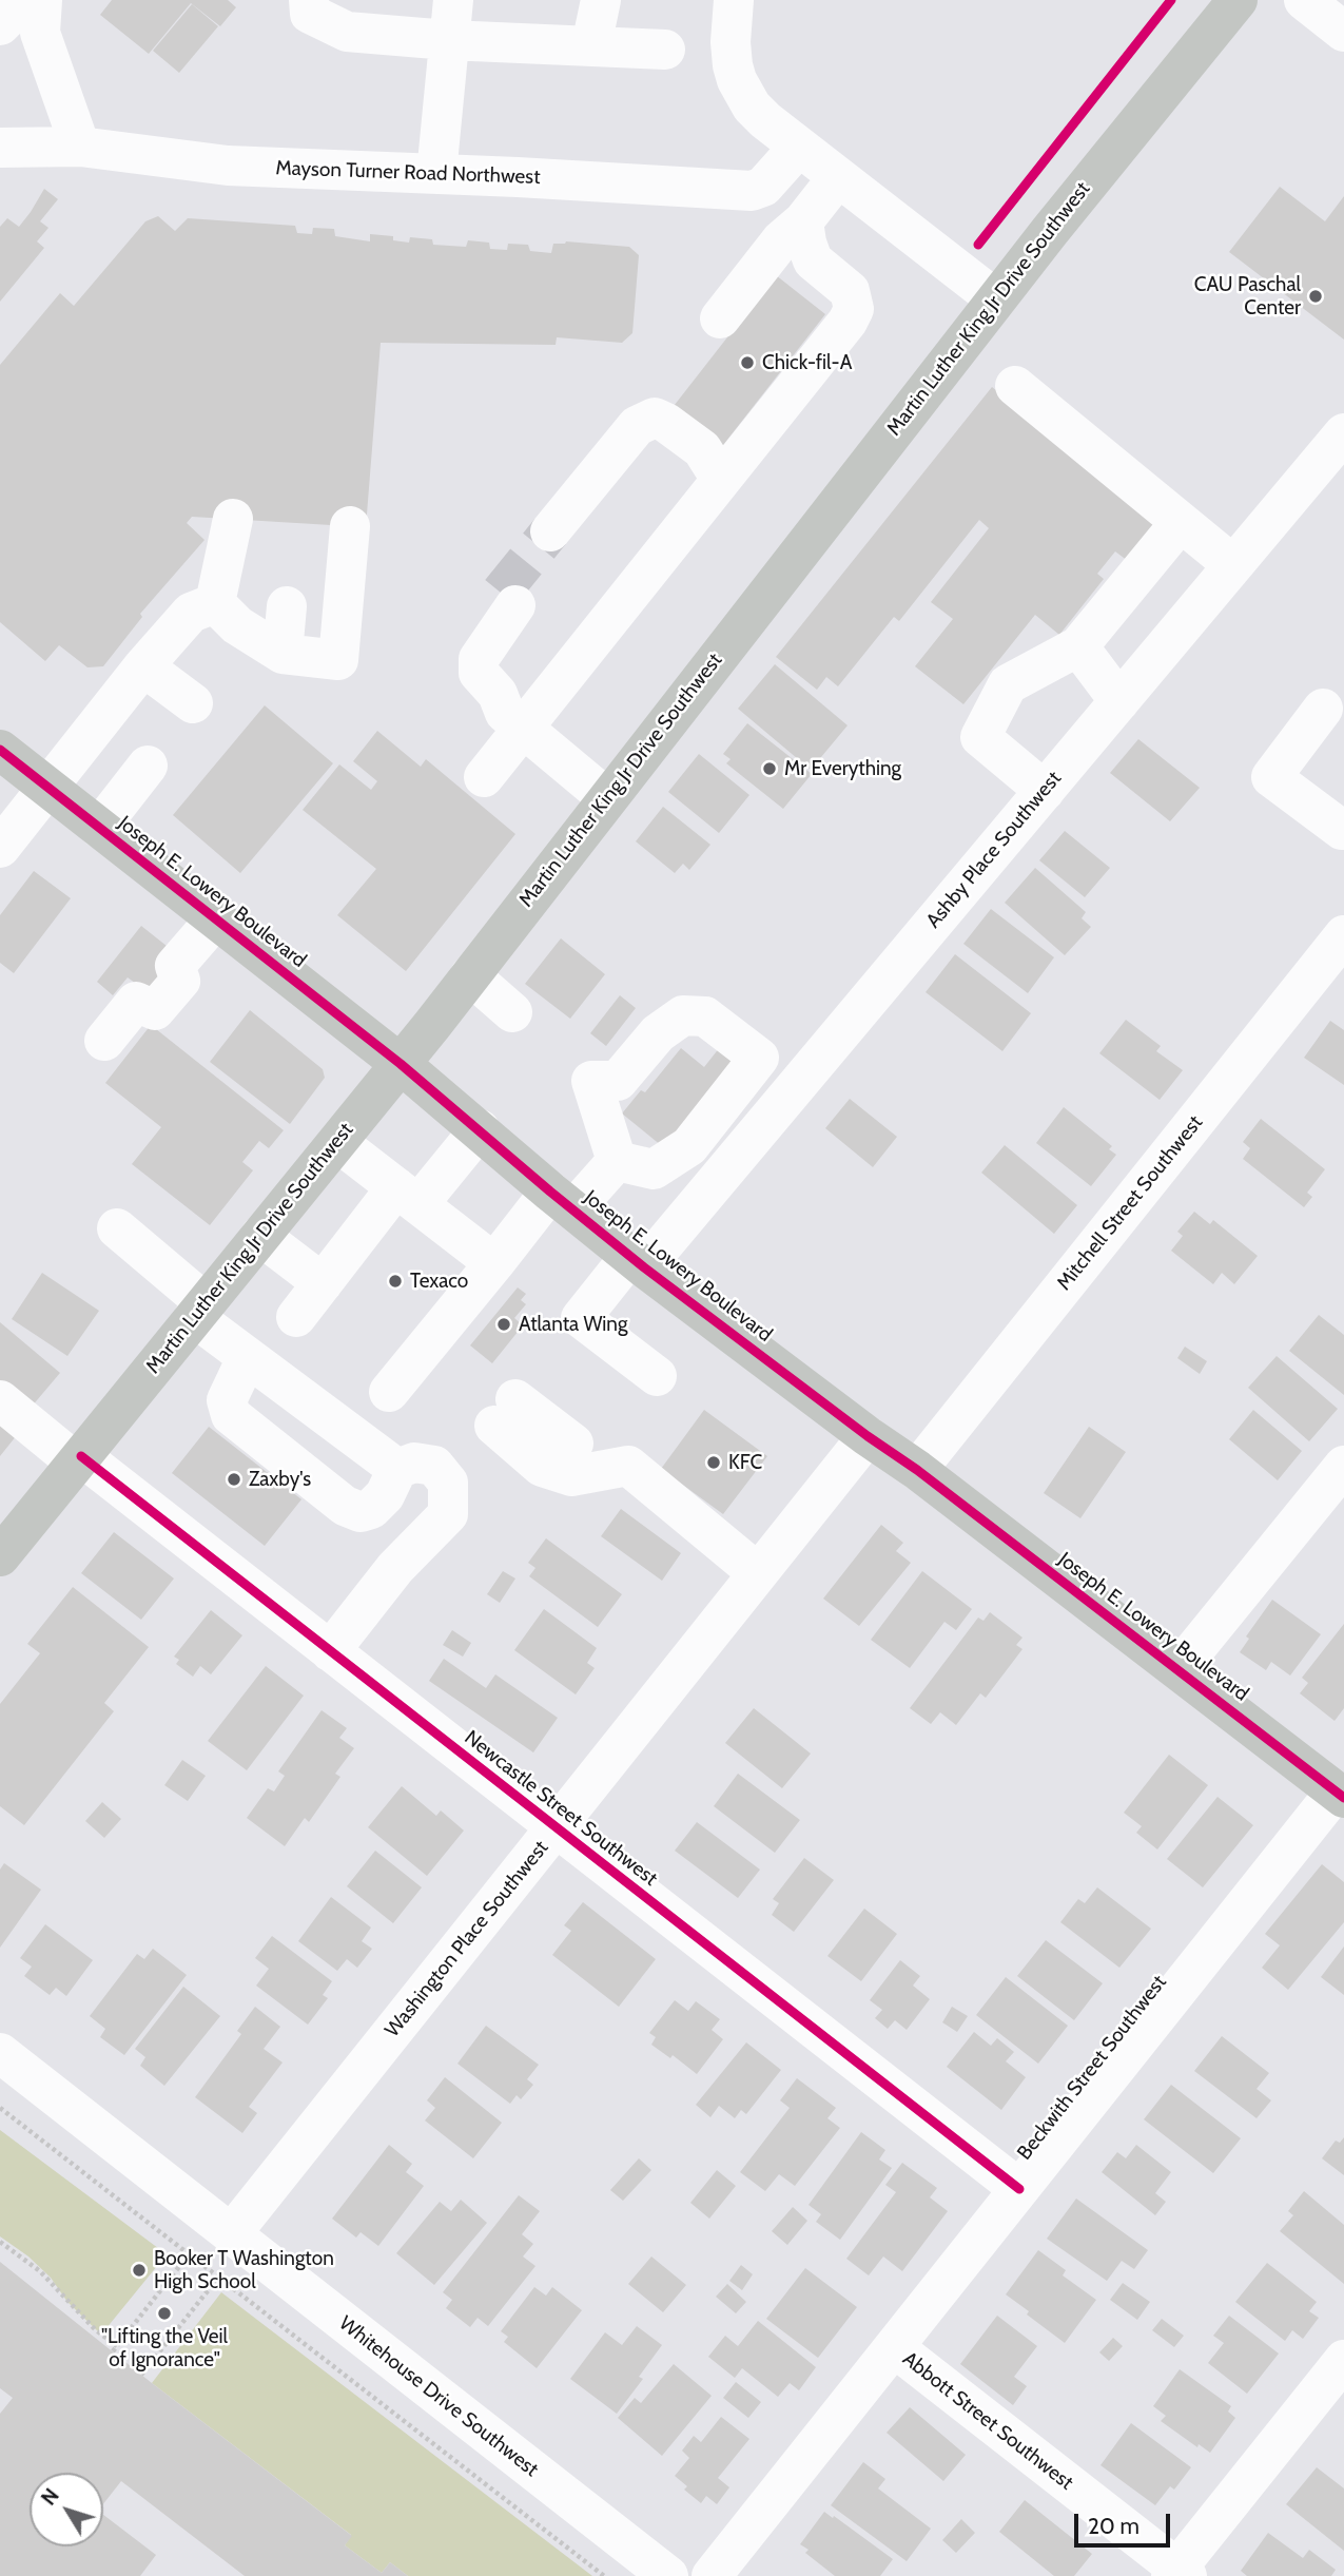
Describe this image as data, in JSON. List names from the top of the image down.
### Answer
{
  "streets": {
    "main road": ["Martin Luther King Jr Drive Southwest", "Joseph E. Lowery Boulevard"],
    "street": [
      "Mayson Turner Road Northwest",
      "Ashby Place Southwest",
      "Mitchell Street Southwest",
      "Newcastle Street Southwest",
      "Washington Place Southwest",
      "Beckwith Street Southwest",
      "Whitehouse Drive Southwest",
      "Abbott Street Southwest"
    ]
  },
  "crossings": [
    ["Martin Luther King Jr Drive Southwest", "Joseph E. Lowery Boulevard"],
    ["Martin Luther King Jr Drive Southwest", "Newcastle Street Southwest"],
    ["Ashby Place Southwest", "Joseph E. Lowery Boulevard"],
    ["Joseph E. Lowery Boulevard", "Mitchell Street Southwest"],
    ["Joseph E. Lowery Boulevard", "Washington Place Southwest"],
    ["Joseph E. Lowery Boulevard", "Beckwith Street Southwest"],
    ["Newcastle Street Southwest", "Washington Place Southwest"],
    ["Newcastle Street Southwest", "Beckwith Street Southwest"],
    ["Washington Place Southwest", "Whitehouse Drive Southwest"],
    ["Beckwith Street Southwest", "Abbott Street Southwest"]
  ],
  "places": [
    "CAU Paschal Center",
    "Chick-fil-A",
    "Mr Everything",
    "Texaco",
    "Atlanta Wing",
    "KFC",
    "Zaxby's",
    "Booker T Washington High School",
    "\"Lifting the Veil of Ignorance\""
  ],
  "scale_bar": "20 m",
  "north": "top left"
}
